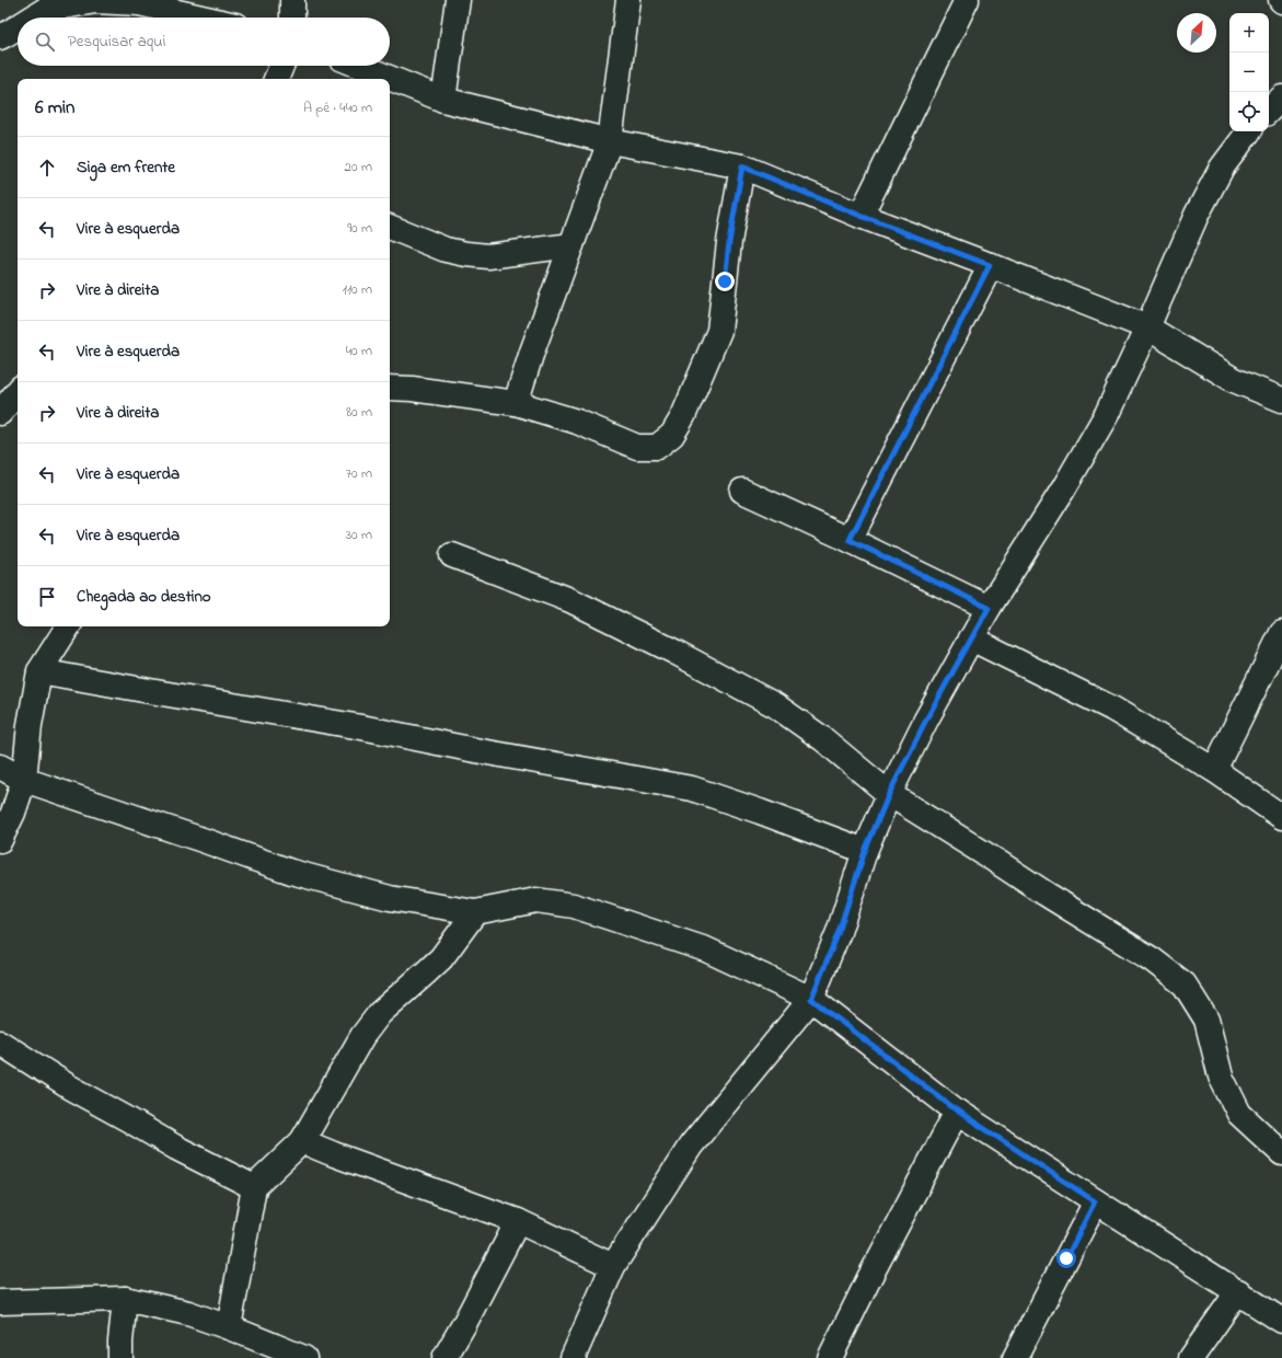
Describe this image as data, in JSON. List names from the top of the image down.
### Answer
{
  "north": "top right",
  "page": {
    "map_buttons": ["+", "−"],
    "search": "Pesquisar aqui",
    "heading": ["6 min", "A pé · 440 m"],
    "list": [
      ["Siga em frente", "20 m"],
      ["Vire à esquerda", "90 m"],
      ["Vire à direita", "110 m"],
      ["Vire à esquerda", "40 m"],
      ["Vire à direita", "80 m"],
      ["Vire à esquerda", "70 m"],
      ["Vire à esquerda", "30 m"],
      "Chegada ao destino"
    ]
  }
}
